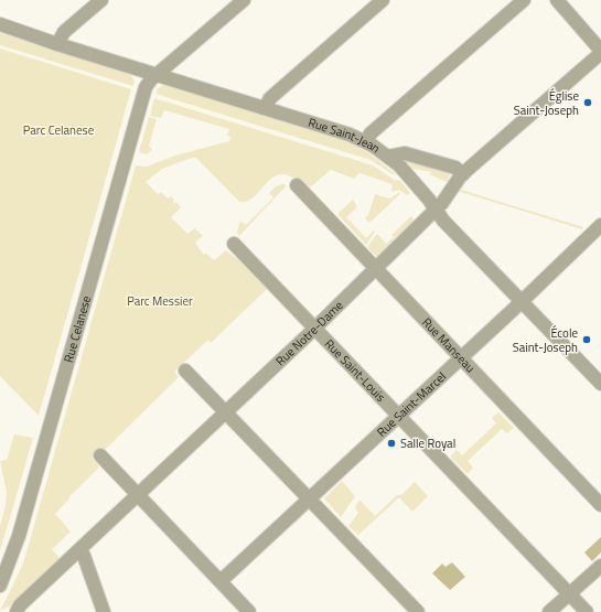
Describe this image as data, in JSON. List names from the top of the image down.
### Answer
{
  "streets": {
    "street": [
      "Rue Saint-Jean",
      "Rue Celanese",
      "Rue Notre-Dame",
      "Rue Manseau",
      "Rue Saint-Louis",
      "Rue Saint-Marcel"
    ]
  },
  "crossings": [
    ["Rue Saint-Jean", "Rue Celanese"],
    ["Rue Saint-Jean", "Rue Notre-Dame"],
    ["Rue Saint-Jean", "Rue Saint-Marcel"],
    ["Rue Notre-Dame", "Rue Manseau"],
    ["Rue Notre-Dame", "Rue Saint-Louis"],
    ["Rue Manseau", "Rue Saint-Marcel"],
    ["Rue Saint-Louis", "Rue Saint-Marcel"]
  ],
  "parks": ["Parc Celanese", "Parc Messier"],
  "places": ["Église Saint-Joseph", "École Saint-Joseph", "Salle Royal"]
}
